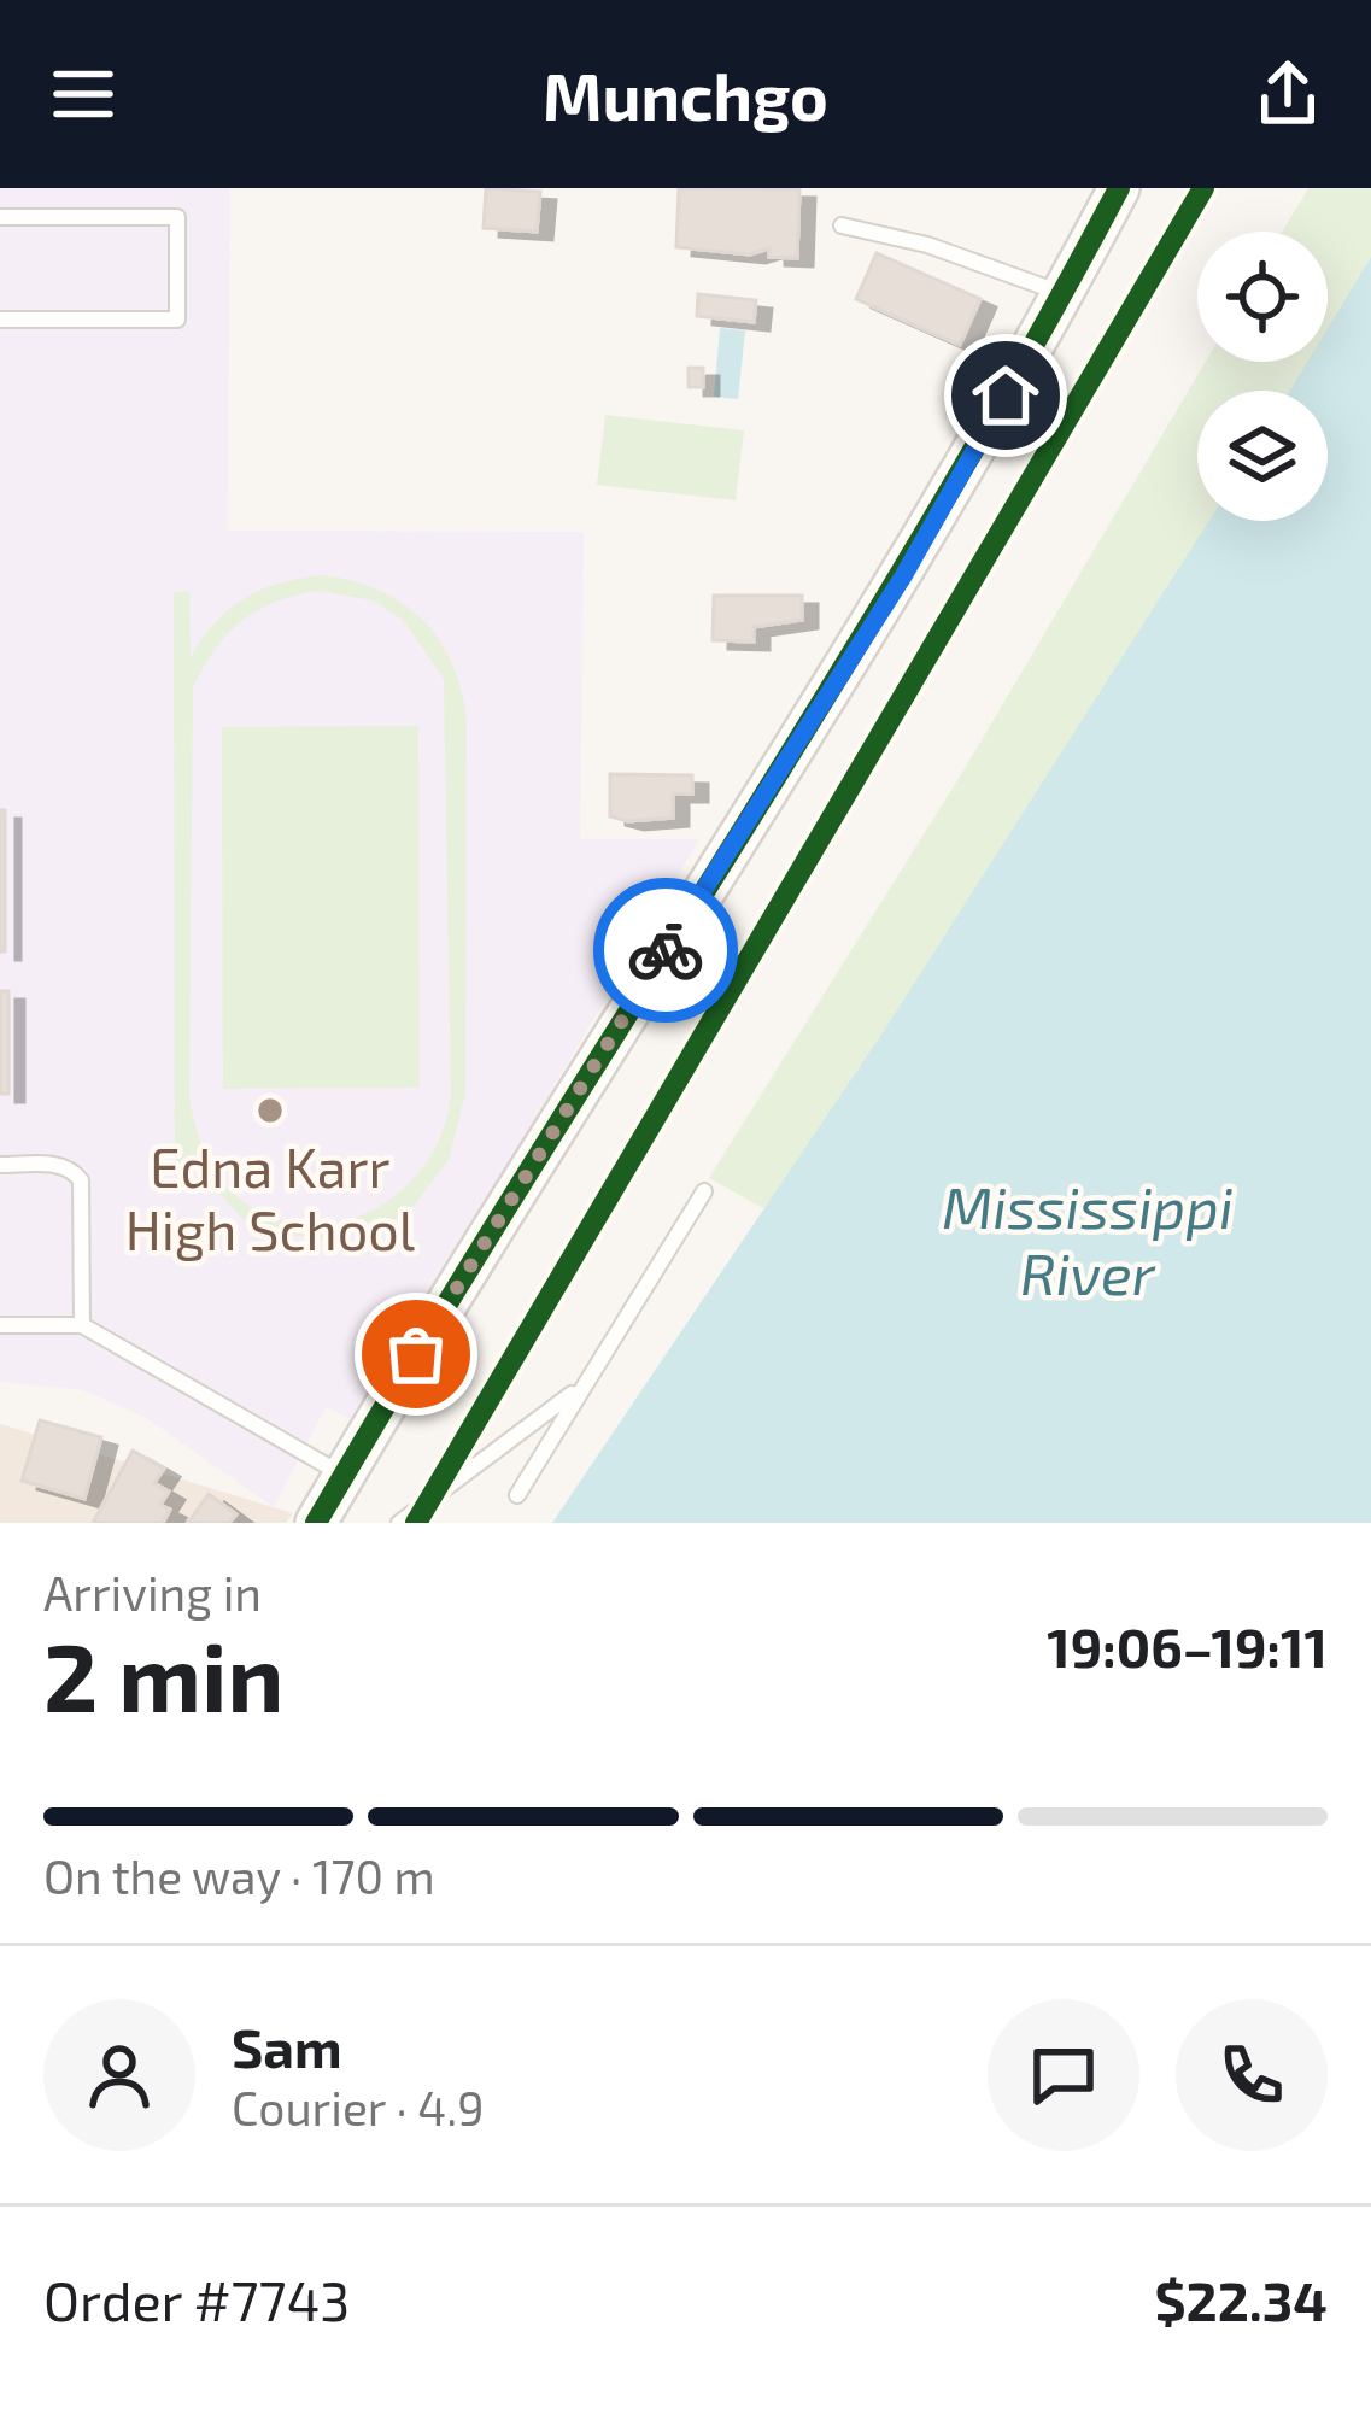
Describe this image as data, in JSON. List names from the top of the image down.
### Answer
{
  "water": ["Mississippi River"],
  "places": ["Edna Karr High School"],
  "page": {
    "header": "Munchgo",
    "heading": ["2 min", "Arriving in", "19:06–19:11"],
    "panel": [
      "Sam",
      "Courier · 4.9",
      "Order #7743",
      "$22.34"
    ],
    "bar": "On the way · 170 m"
  }
}
